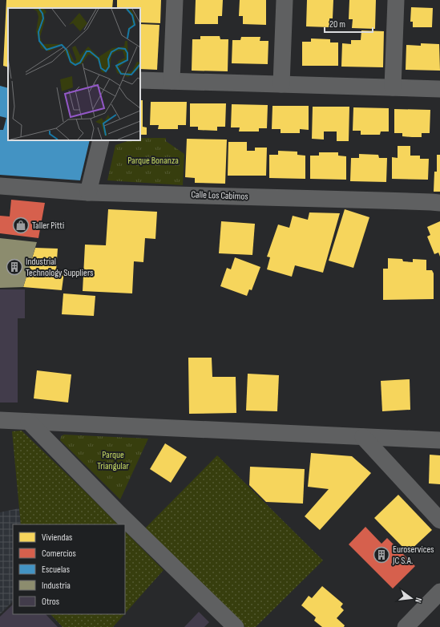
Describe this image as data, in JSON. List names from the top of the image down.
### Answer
{
  "streets": {
    "street": ["Calle Los Cabimos"]
  },
  "parks": ["Parque Bonanza", "Parque Triangular"],
  "places": {
    "shop": ["Taller Pitti"],
    "building": ["Industrial Technology Suppliers", "Euroservices JC S.A."]
  },
  "legend": [
    "Viviendas",
    "Comercios",
    "Escuelas",
    "Industria",
    "Otros"
  ],
  "scale_bar": "20 m",
  "north": "right"
}
